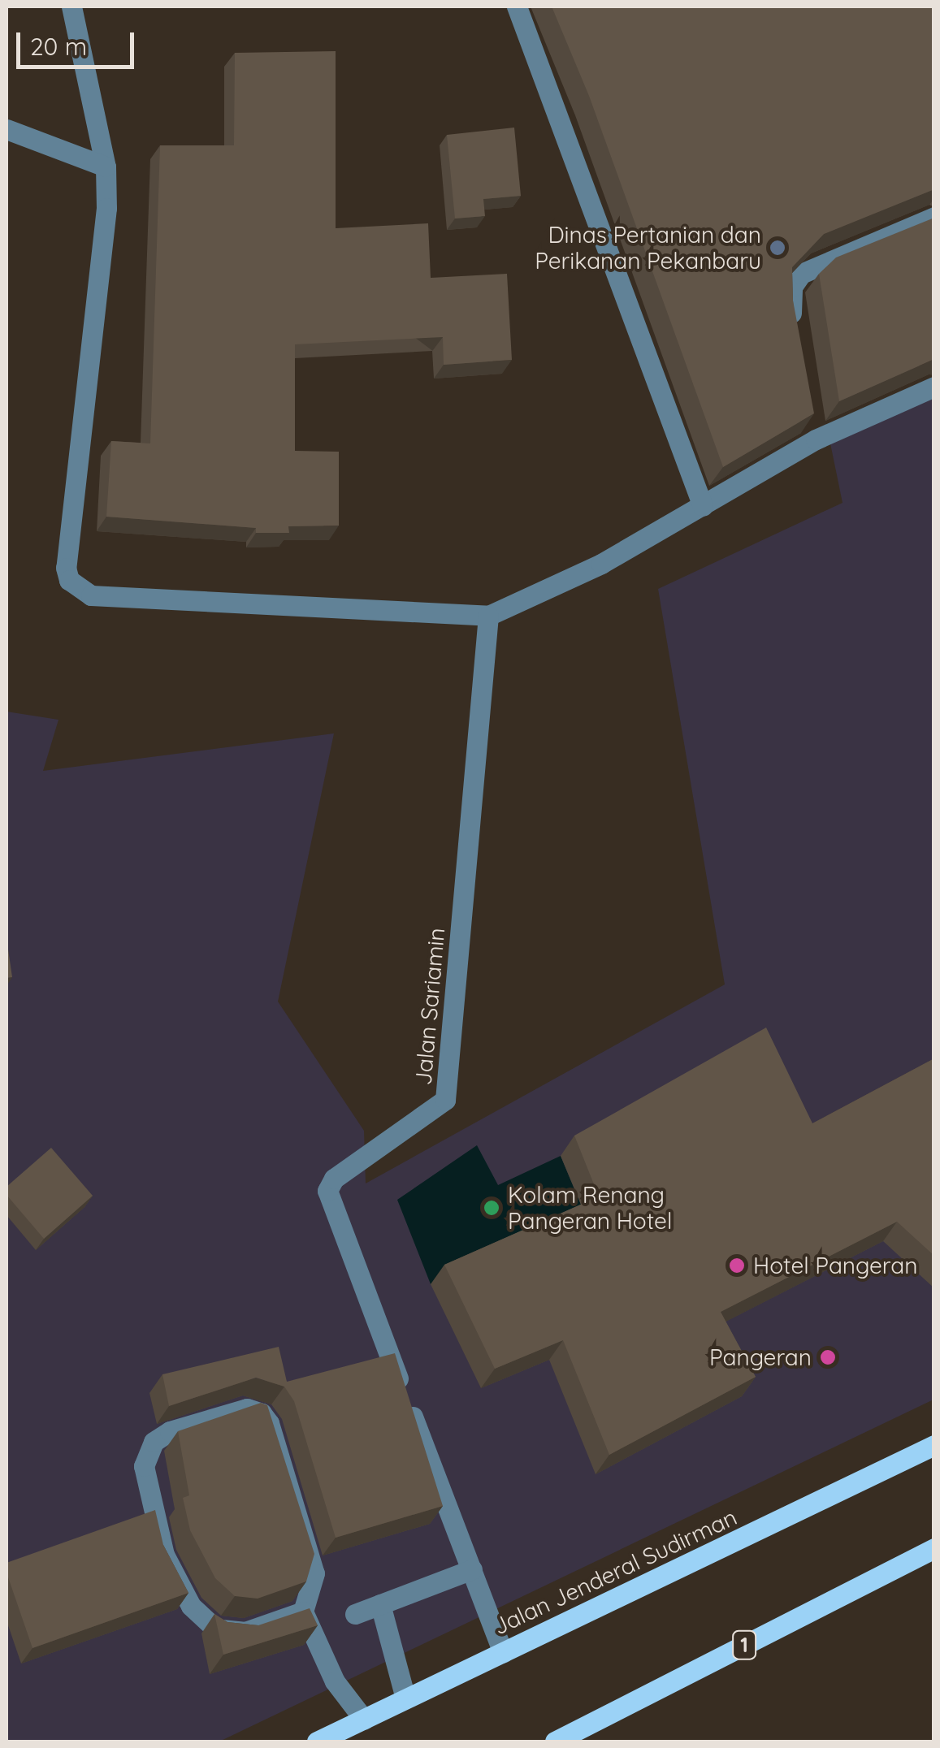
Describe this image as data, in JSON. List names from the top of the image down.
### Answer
{
  "streets": {
    "main road": ["Jalan Jenderal Sudirman", "1"],
    "street": ["Jalan Sariamin"]
  },
  "crossings": [
    ["Jalan Sariamin", "Jalan Jenderal Sudirman"]
  ],
  "places": [
    "Dinas Pertanian dan Perikanan Pekanbaru",
    "Kolam Renang Pangeran Hotel",
    "Hotel Pangeran",
    "Pangeran"
  ],
  "scale_bar": "20 m"
}
